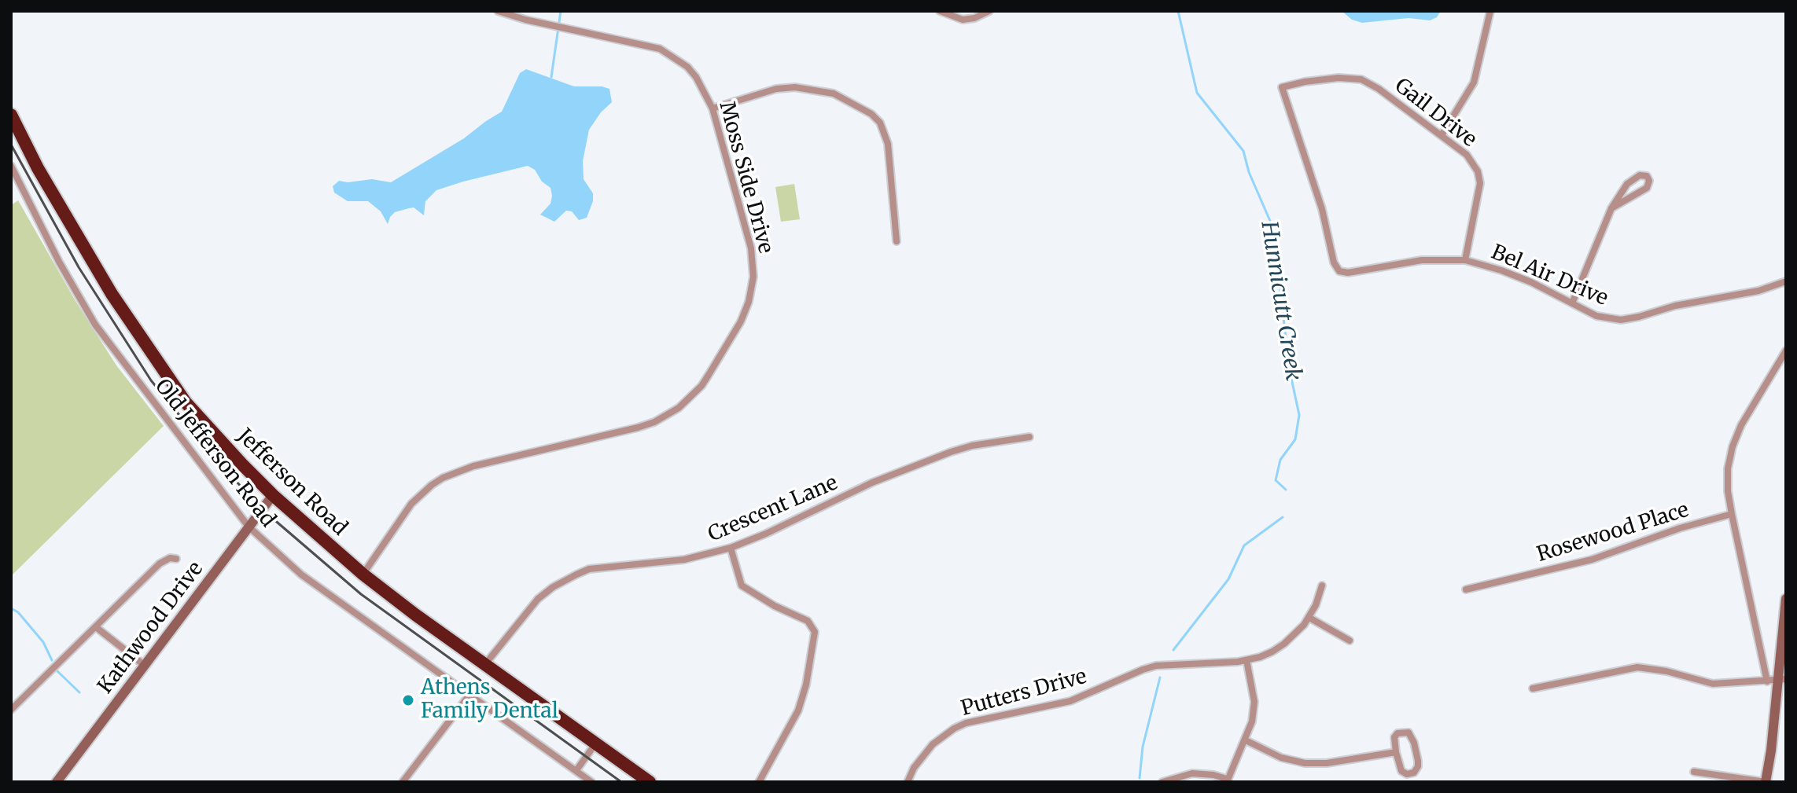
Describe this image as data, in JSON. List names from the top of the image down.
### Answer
{
  "streets": {
    "highway": ["Jefferson Road"],
    "street": [
      "Gail Drive",
      "Moss Side Drive",
      "Bel Air Drive",
      "Old Jefferson Road",
      "Crescent Lane",
      "Rosewood Place",
      "Kathwood Drive",
      "Putters Drive"
    ]
  },
  "crossings": [
    ["Gail Drive", "Bel Air Drive"],
    ["Moss Side Drive", "Jefferson Road"],
    ["Old Jefferson Road", "Kathwood Drive"],
    ["Jefferson Road", "Crescent Lane"],
    ["Jefferson Road", "Kathwood Drive"]
  ],
  "water": ["Hunnicutt Creek"],
  "places": ["Athens Family Dental"]
}
